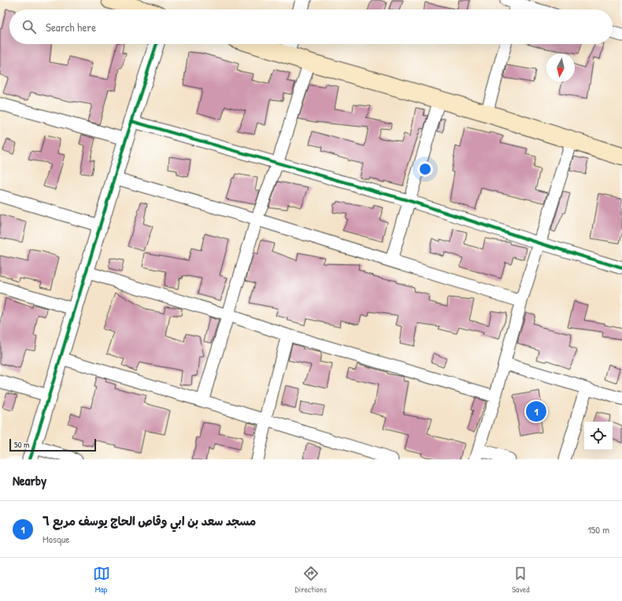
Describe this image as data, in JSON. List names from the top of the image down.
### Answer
{
  "scale_bar": "50 m",
  "north": "bottom",
  "page": {
    "search": "Search here",
    "pins": "1",
    "scale": "50 m",
    "heading": "Nearby",
    "list": [
      {
        "mark": "1",
        "name": "مسجد سعد بن ابي وقاص الحاج يوسف مربع ٦",
        "note": "Mosque",
        "value": "150 m"
      }
    ],
    "nav": ["Map", "Directions", "Saved"]
  }
}
